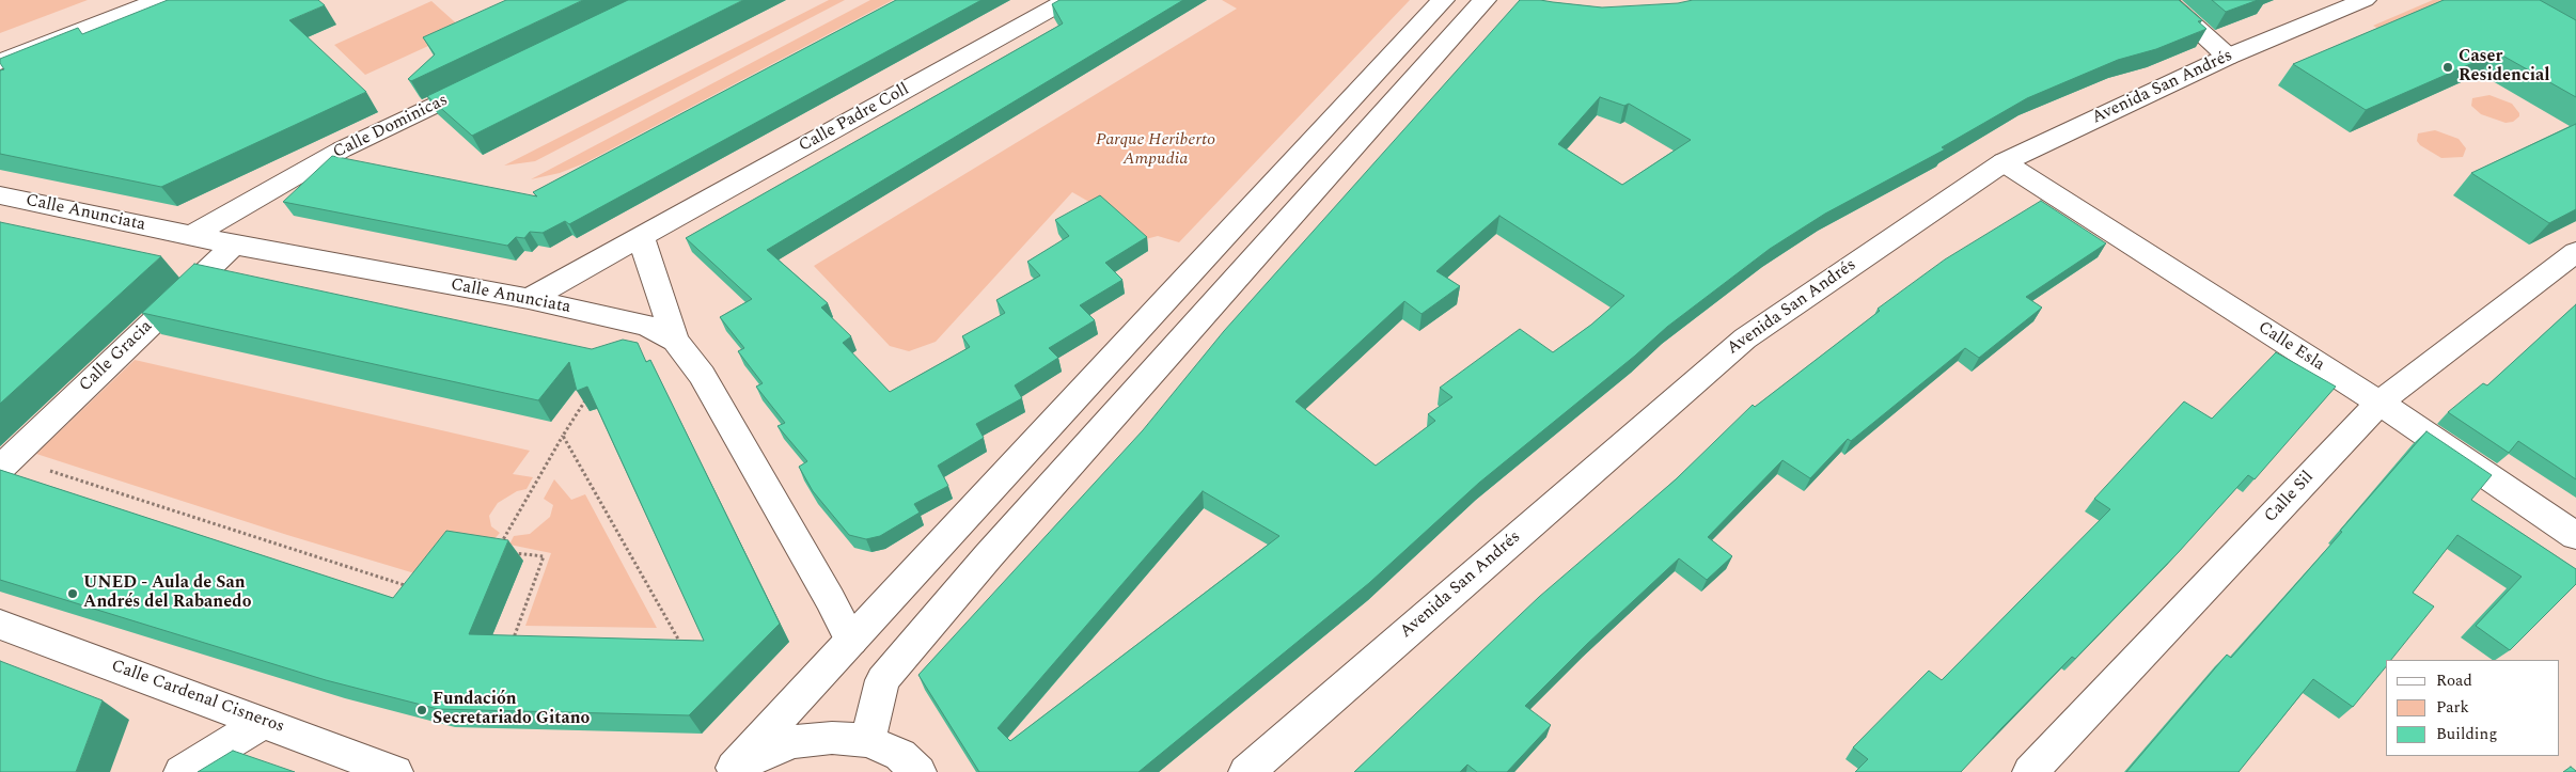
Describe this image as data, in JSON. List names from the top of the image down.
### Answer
{
  "streets": {
    "street": [
      "Avenida San Andrés",
      "Calle Padre Coll",
      "Calle Dominicas",
      "Calle Anunciata",
      "Calle Esla",
      "Calle Gracia",
      "Calle Sil",
      "Calle Cardenal Cisneros"
    ]
  },
  "crossings": [
    ["Avenida San Andrés", "Calle Esla"],
    ["Calle Padre Coll", "Calle Anunciata"],
    ["Calle Dominicas", "Calle Anunciata"],
    ["Calle Anunciata", "Calle Gracia"],
    ["Calle Esla", "Calle Sil"]
  ],
  "parks": ["Parque Heriberto Ampudia"],
  "places": ["Caser Residencial", "UNED - Aula de San Andrés del Rabanedo", "Fundación Secretariado Gitano"],
  "legend": ["Road", "Park", "Building"]
}
